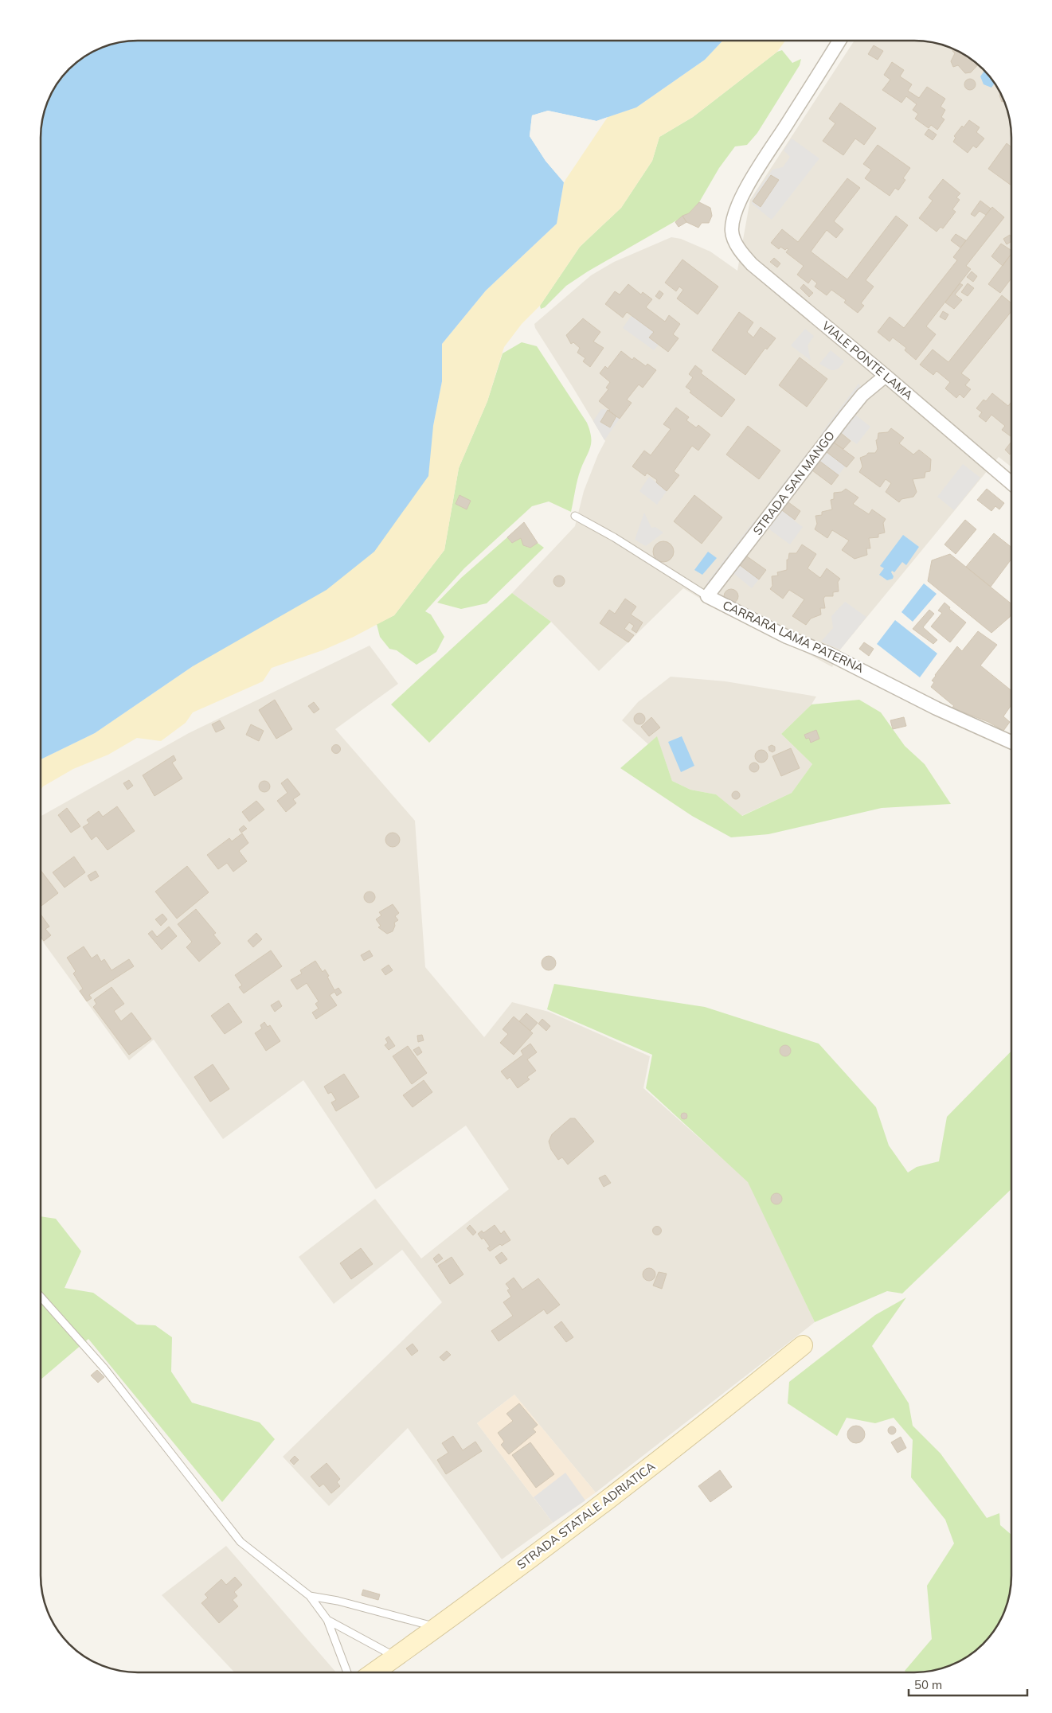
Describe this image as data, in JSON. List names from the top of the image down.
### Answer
{
  "streets": {
    "main road": ["STRADA STATALE ADRIATICA"],
    "street": ["VIALE PONTE LAMA", "STRADA SAN MANGO", "CARRARA LAMA PATERNA"]
  },
  "crossings": [
    ["VIALE PONTE LAMA", "STRADA SAN MANGO"],
    ["STRADA SAN MANGO", "CARRARA LAMA PATERNA"]
  ],
  "scale_bar": "50 m"
}
